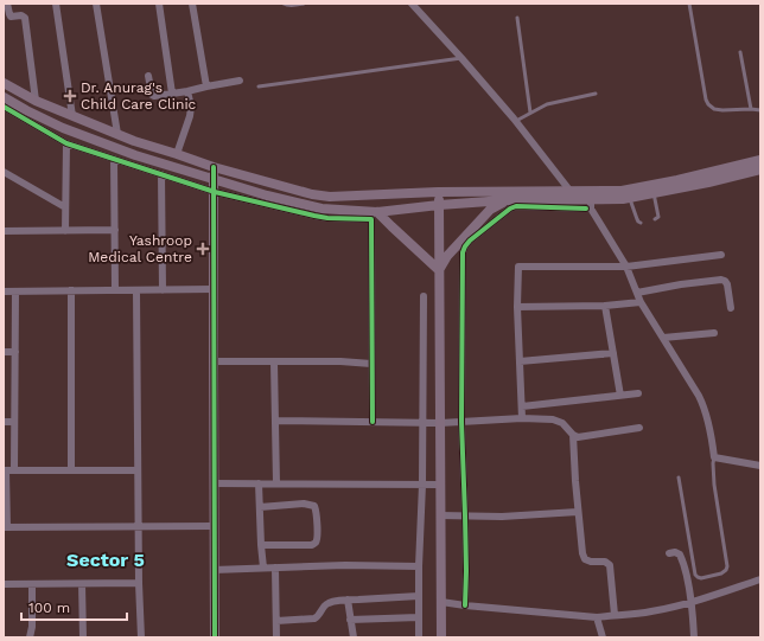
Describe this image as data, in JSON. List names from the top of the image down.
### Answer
{
  "districts": ["Sector 5"],
  "places": {
    "health": ["Dr. Anurag's Child Care Clinic", "Yashroop Medical Centre"]
  },
  "scale_bar": "100 m"
}
